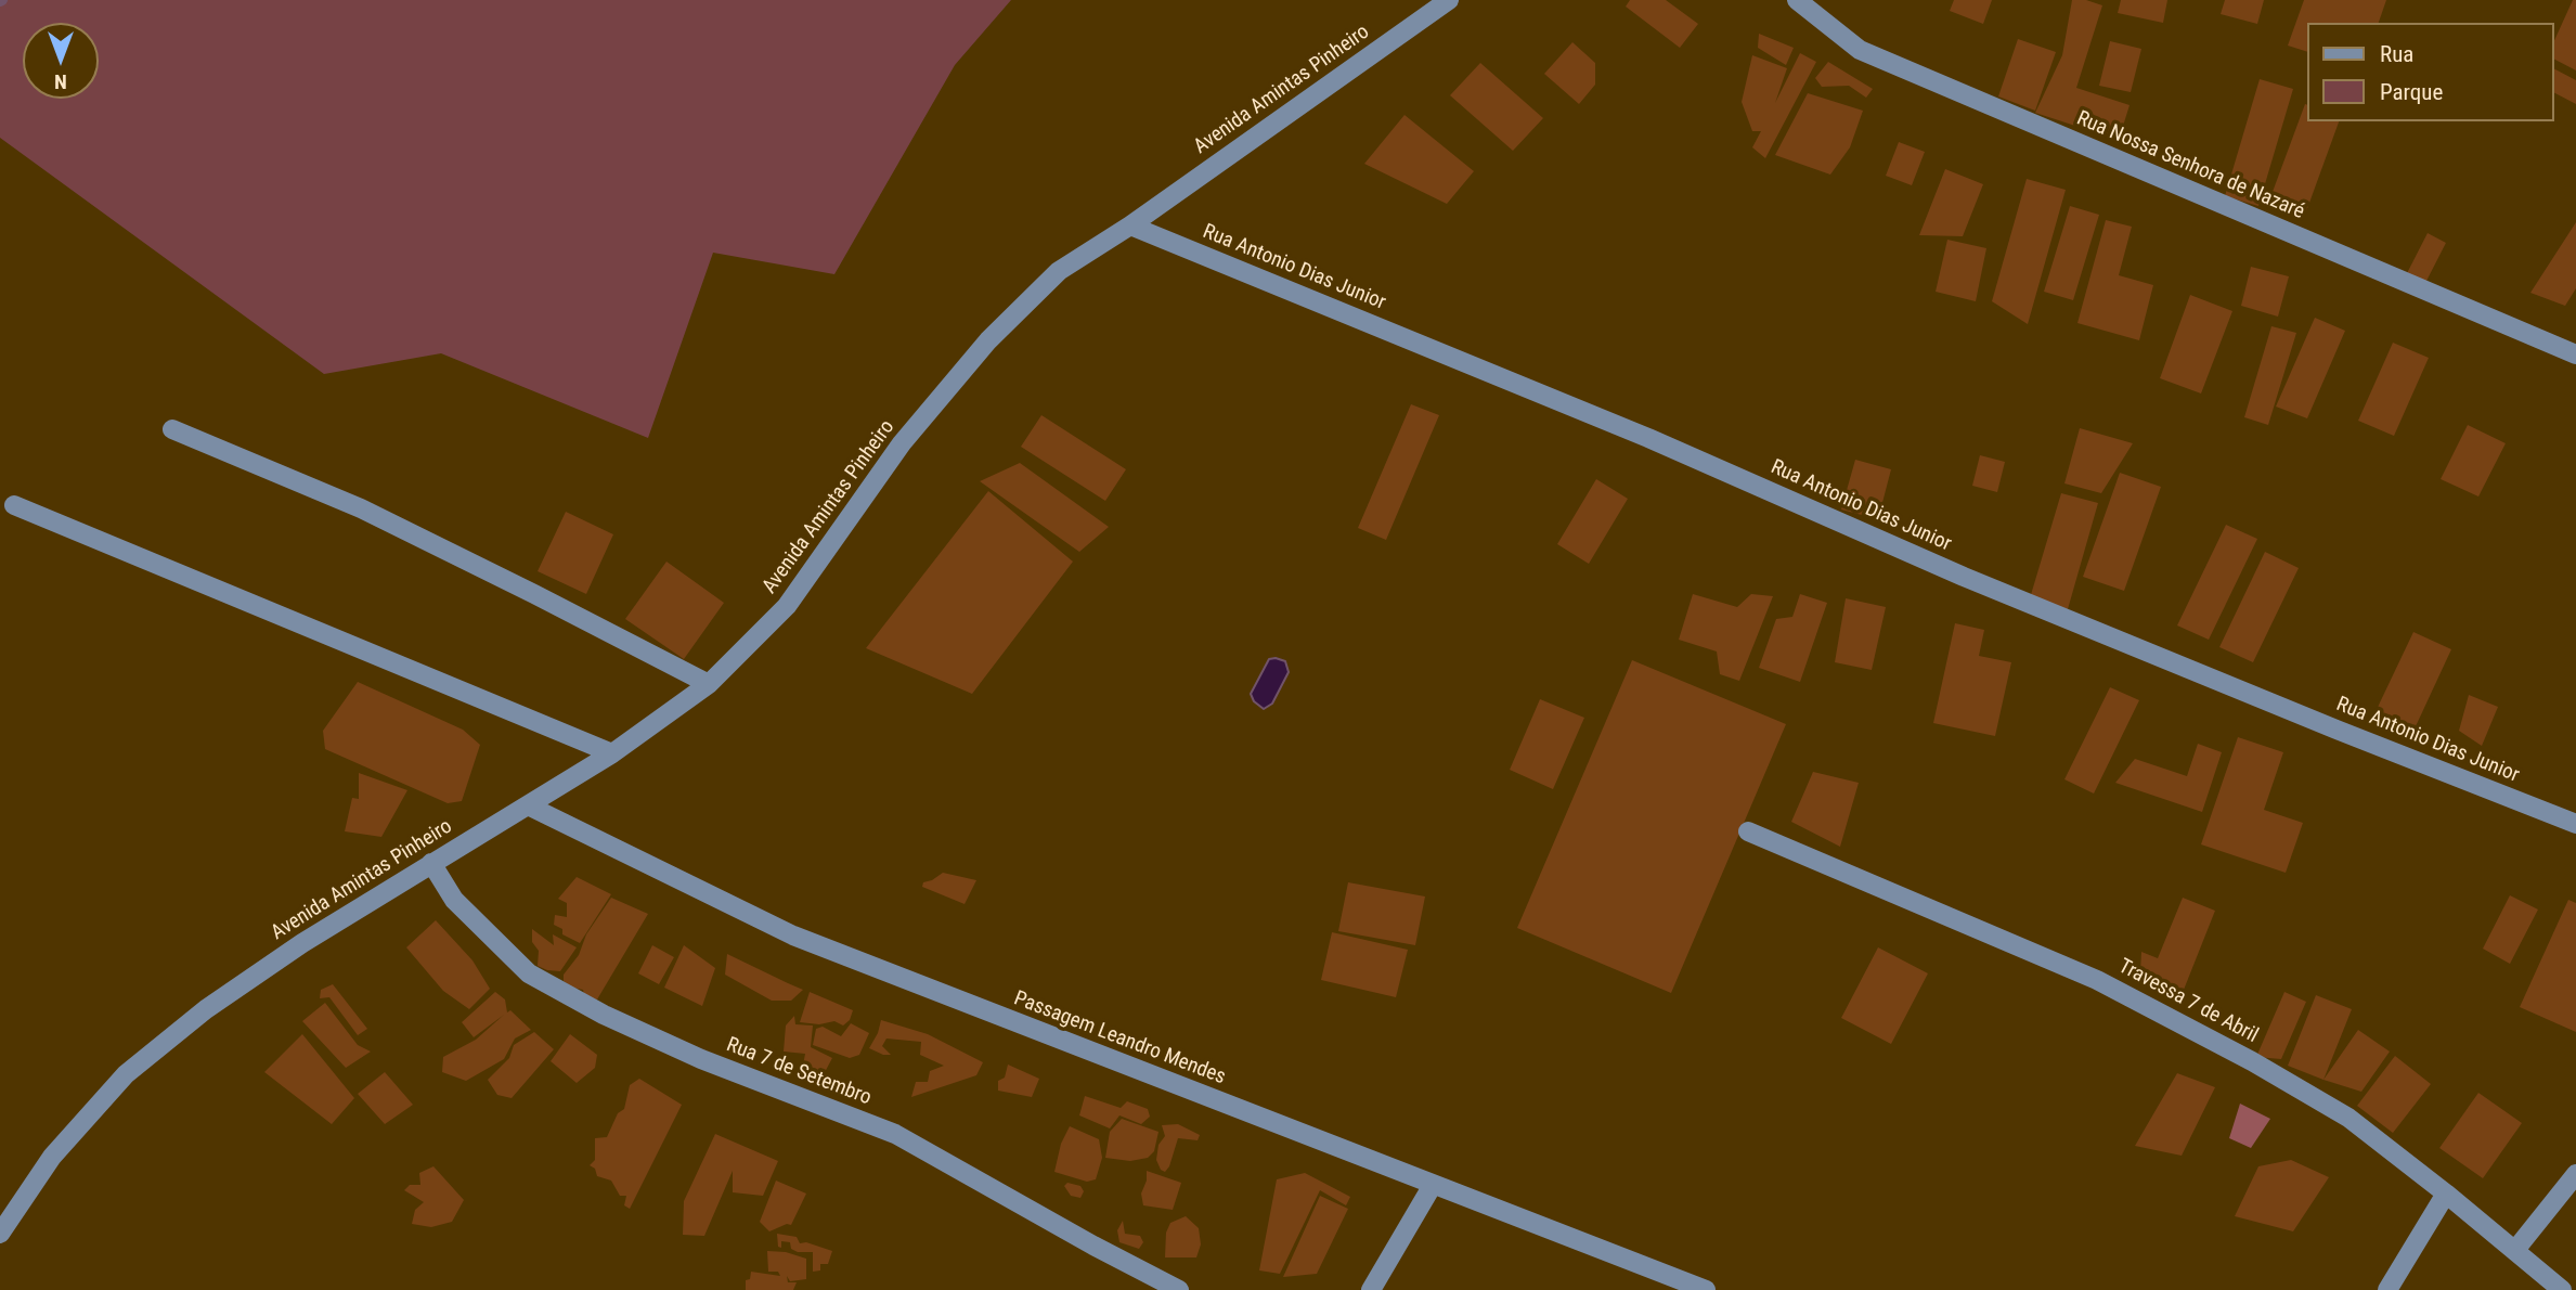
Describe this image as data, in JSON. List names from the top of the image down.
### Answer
{
  "streets": {
    "street": [
      "Avenida Amintas Pinheiro",
      "Rua Nossa Senhora de Nazaré",
      "Rua Antonio Dias Junior",
      "Travessa 7 de Abril",
      "Passagem Leandro Mendes",
      "Rua 7 de Setembro"
    ]
  },
  "crossings": [
    ["Avenida Amintas Pinheiro", "Rua Antonio Dias Junior"],
    ["Avenida Amintas Pinheiro", "Passagem Leandro Mendes"],
    ["Avenida Amintas Pinheiro", "Rua 7 de Setembro"]
  ],
  "legend": ["Rua", "Parque"],
  "north": "bottom"
}
